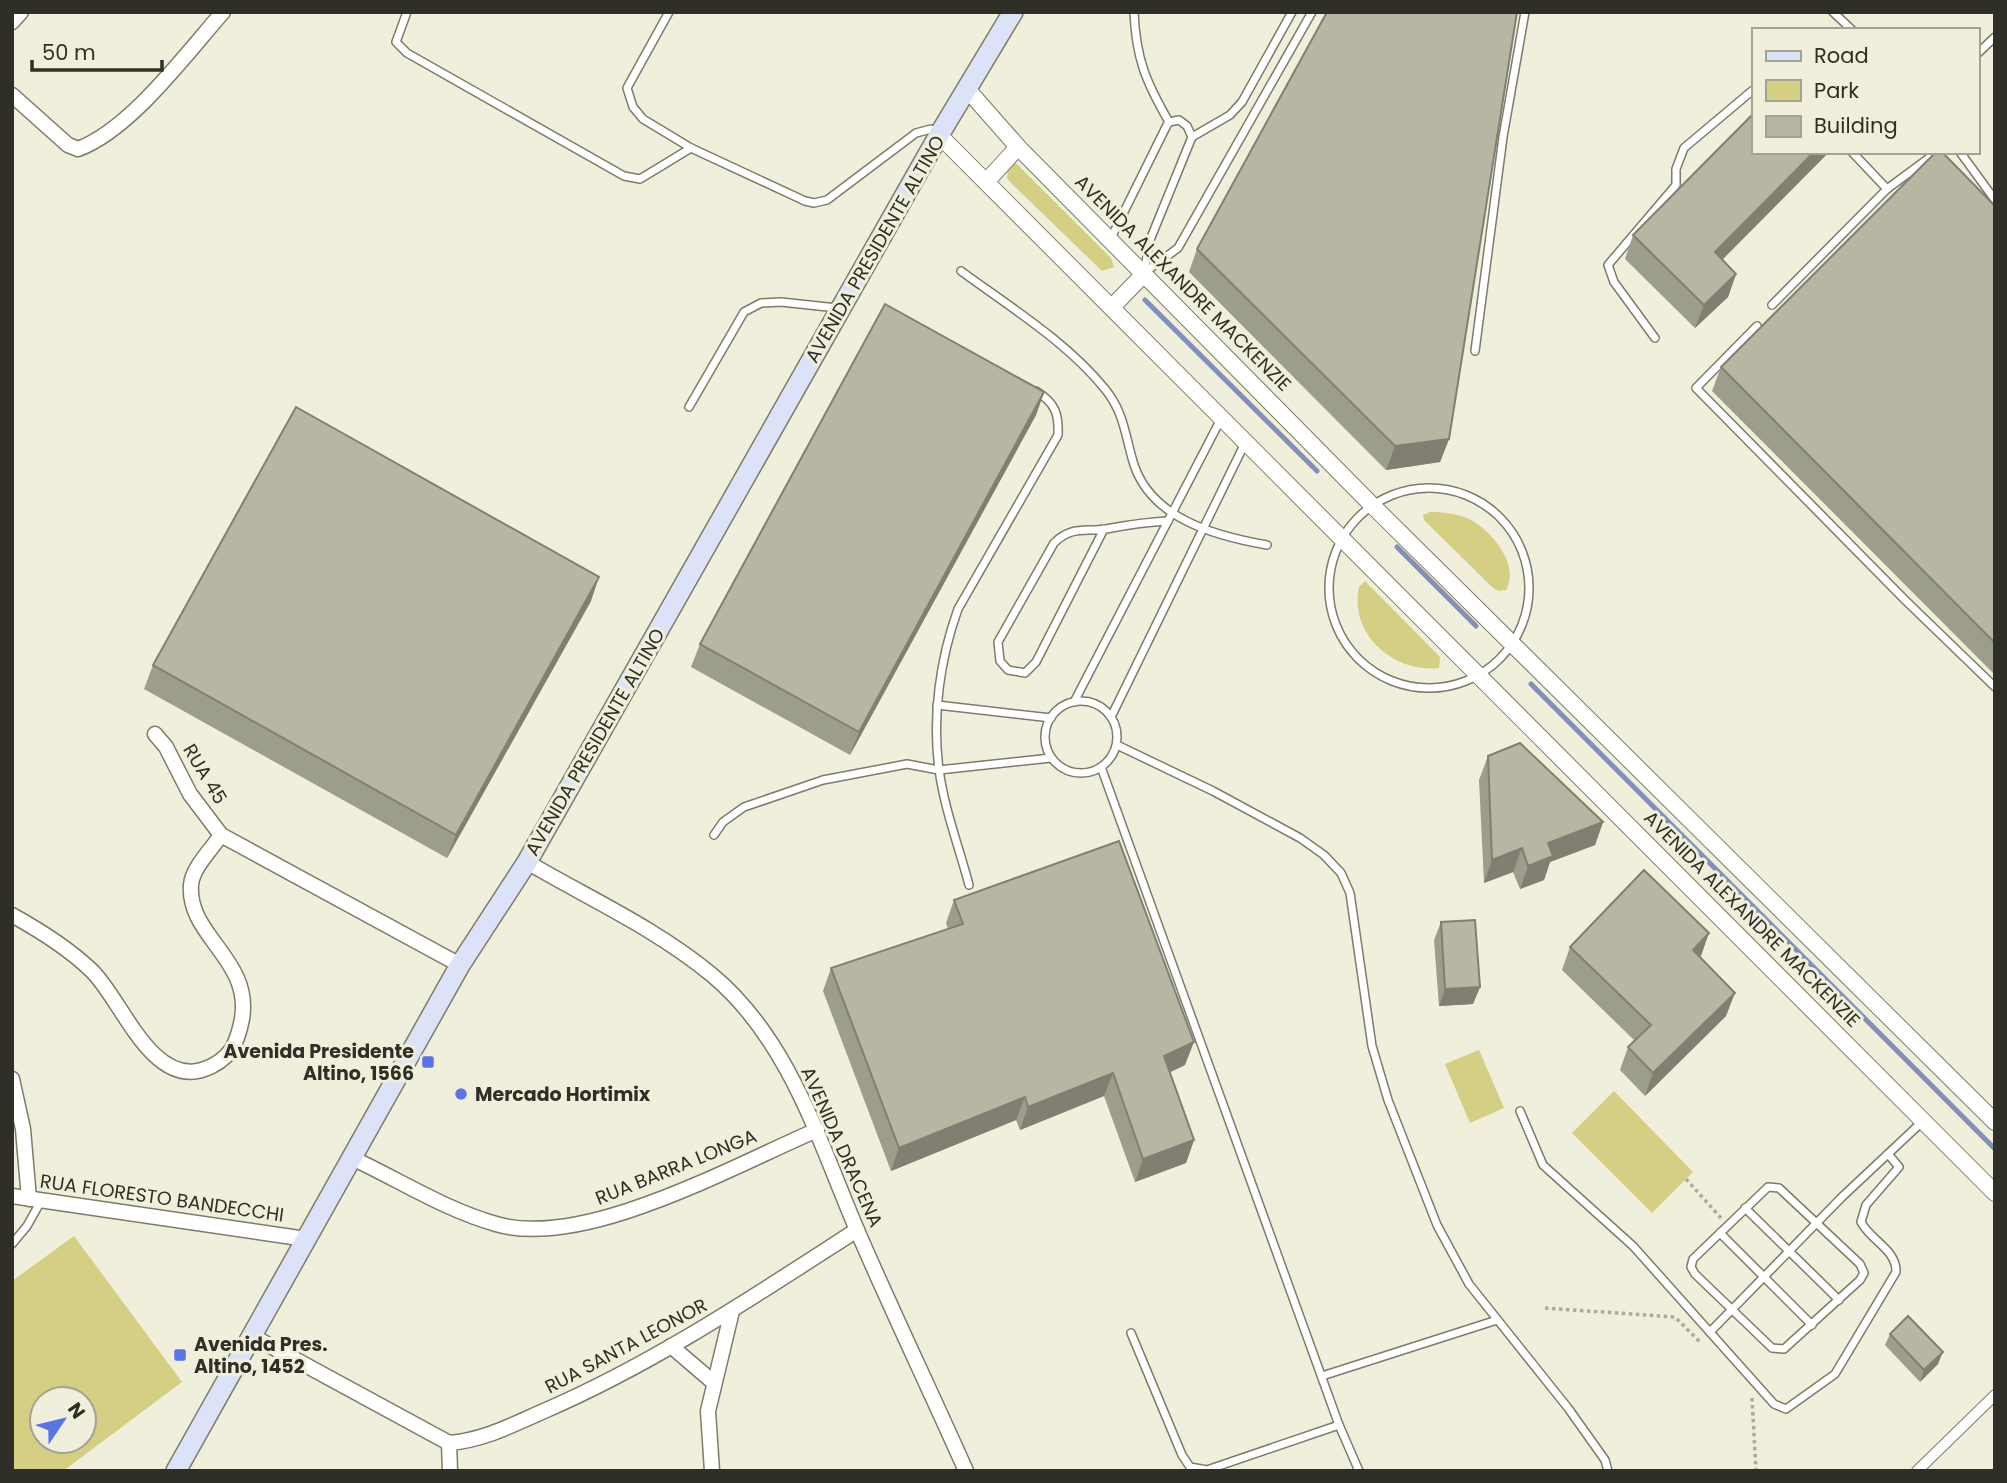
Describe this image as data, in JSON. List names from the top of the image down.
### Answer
{
  "streets": {
    "main road": ["AVENIDA PRESIDENTE ALTINO"],
    "street": [
      "AVENIDA ALEXANDRE MACKENZIE",
      "RUA 45",
      "AVENIDA DRACENA",
      "RUA BARRA LONGA",
      "RUA FLORESTO BANDECCHI",
      "RUA SANTA LEONOR"
    ]
  },
  "crossings": [
    ["AVENIDA PRESIDENTE ALTINO", "AVENIDA ALEXANDRE MACKENZIE"],
    ["AVENIDA PRESIDENTE ALTINO", "AVENIDA DRACENA"],
    ["AVENIDA PRESIDENTE ALTINO", "RUA BARRA LONGA"],
    ["AVENIDA PRESIDENTE ALTINO", "RUA FLORESTO BANDECCHI"],
    ["AVENIDA DRACENA", "RUA BARRA LONGA"],
    ["AVENIDA DRACENA", "RUA SANTA LEONOR"]
  ],
  "places": {
    "transit": ["Avenida Presidente Altino, 1566", "Avenida Pres. Altino, 1452"],
    "other": ["Mercado Hortimix"]
  },
  "legend": ["Road", "Park", "Building"],
  "scale_bar": "50 m",
  "north": "top right"
}
